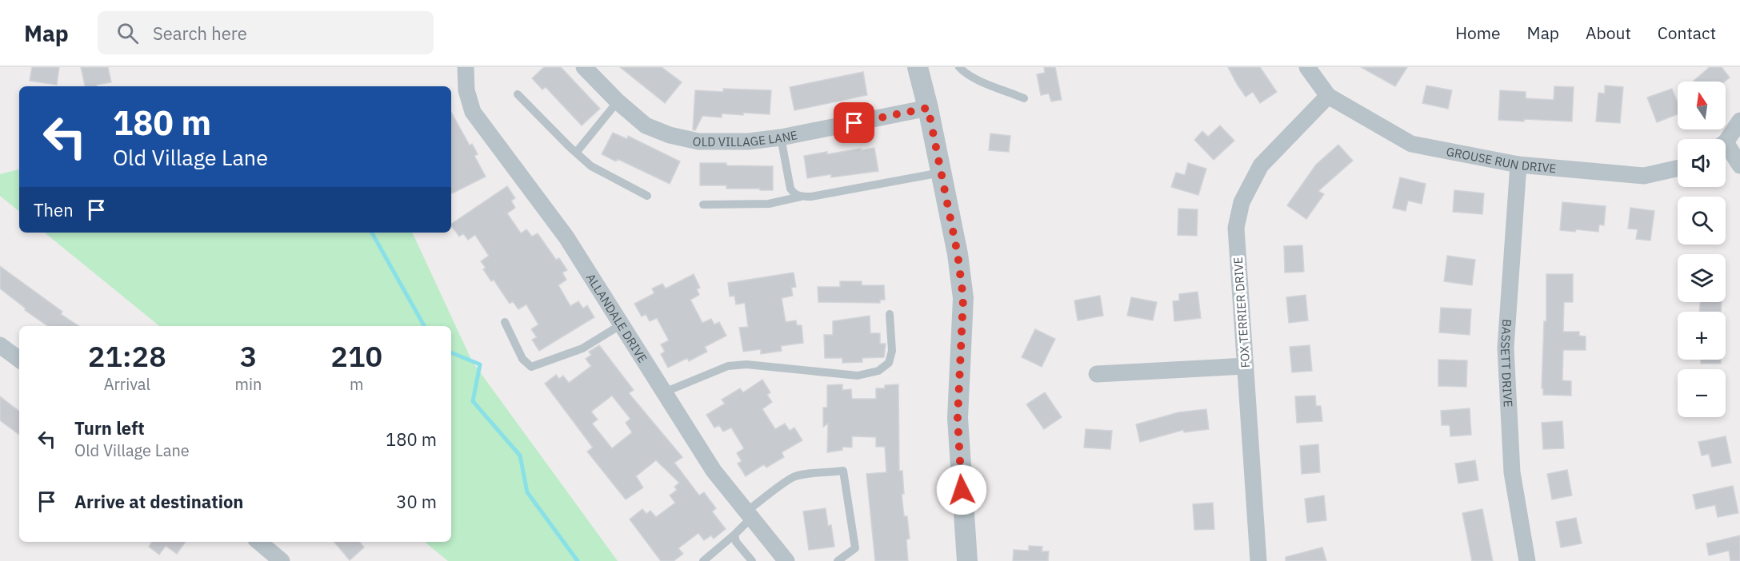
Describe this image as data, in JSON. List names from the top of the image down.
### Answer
{
  "streets": {
    "street": [
      "OLD VILLAGE LANE",
      "GROUSE RUN DRIVE",
      "FOX TERRIER DRIVE",
      "ALLANDALE DRIVE",
      "BASSETT DRIVE"
    ]
  },
  "crossings": [
    ["GROUSE RUN DRIVE", "FOX TERRIER DRIVE"],
    ["GROUSE RUN DRIVE", "BASSETT DRIVE"]
  ],
  "north": "top",
  "page": {
    "header": "Map",
    "search": "Search here",
    "nav": [
      "Home",
      "Map",
      "About",
      "Contact"
    ],
    "map_buttons": ["+", "−"],
    "turn": ["180 m", "Old Village Lane"],
    "then": "Then",
    "eta": [
      "21:28",
      "Arrival",
      "3",
      "min",
      "210",
      "m"
    ],
    "list": [
      {
        "name": "Turn left",
        "note": "Old Village Lane",
        "value": "180 m"
      },
      {
        "name": "Arrive at destination",
        "value": "30 m"
      }
    ]
  }
}
